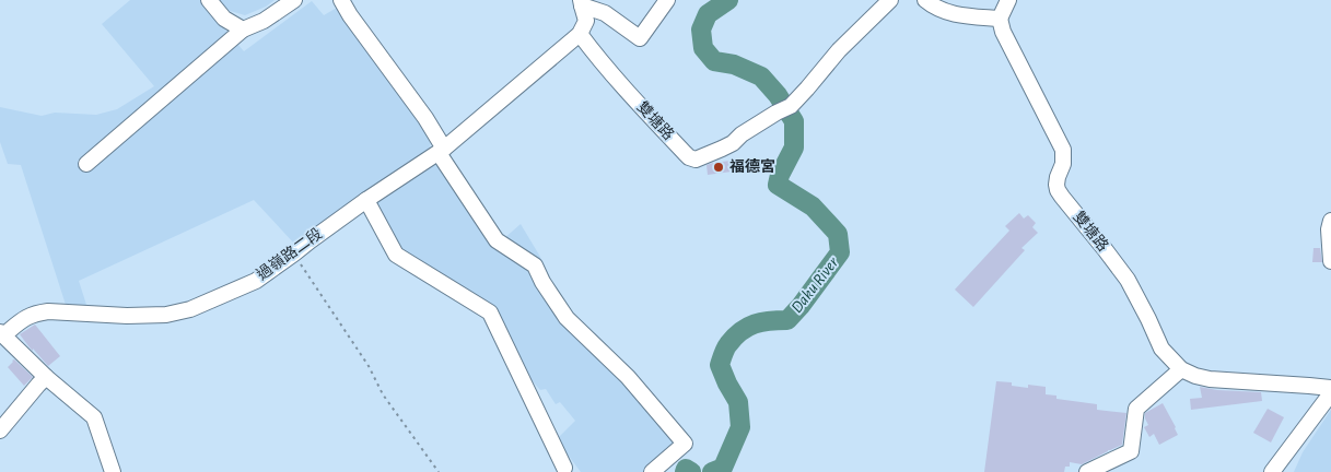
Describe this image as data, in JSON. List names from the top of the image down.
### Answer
{
  "streets": {
    "street": ["雙塘路", "過嶺路二段"]
  },
  "crossings": [
    ["雙塘路", "過嶺路二段"]
  ],
  "water": ["Daku River"],
  "places": ["福德宮"]
}
